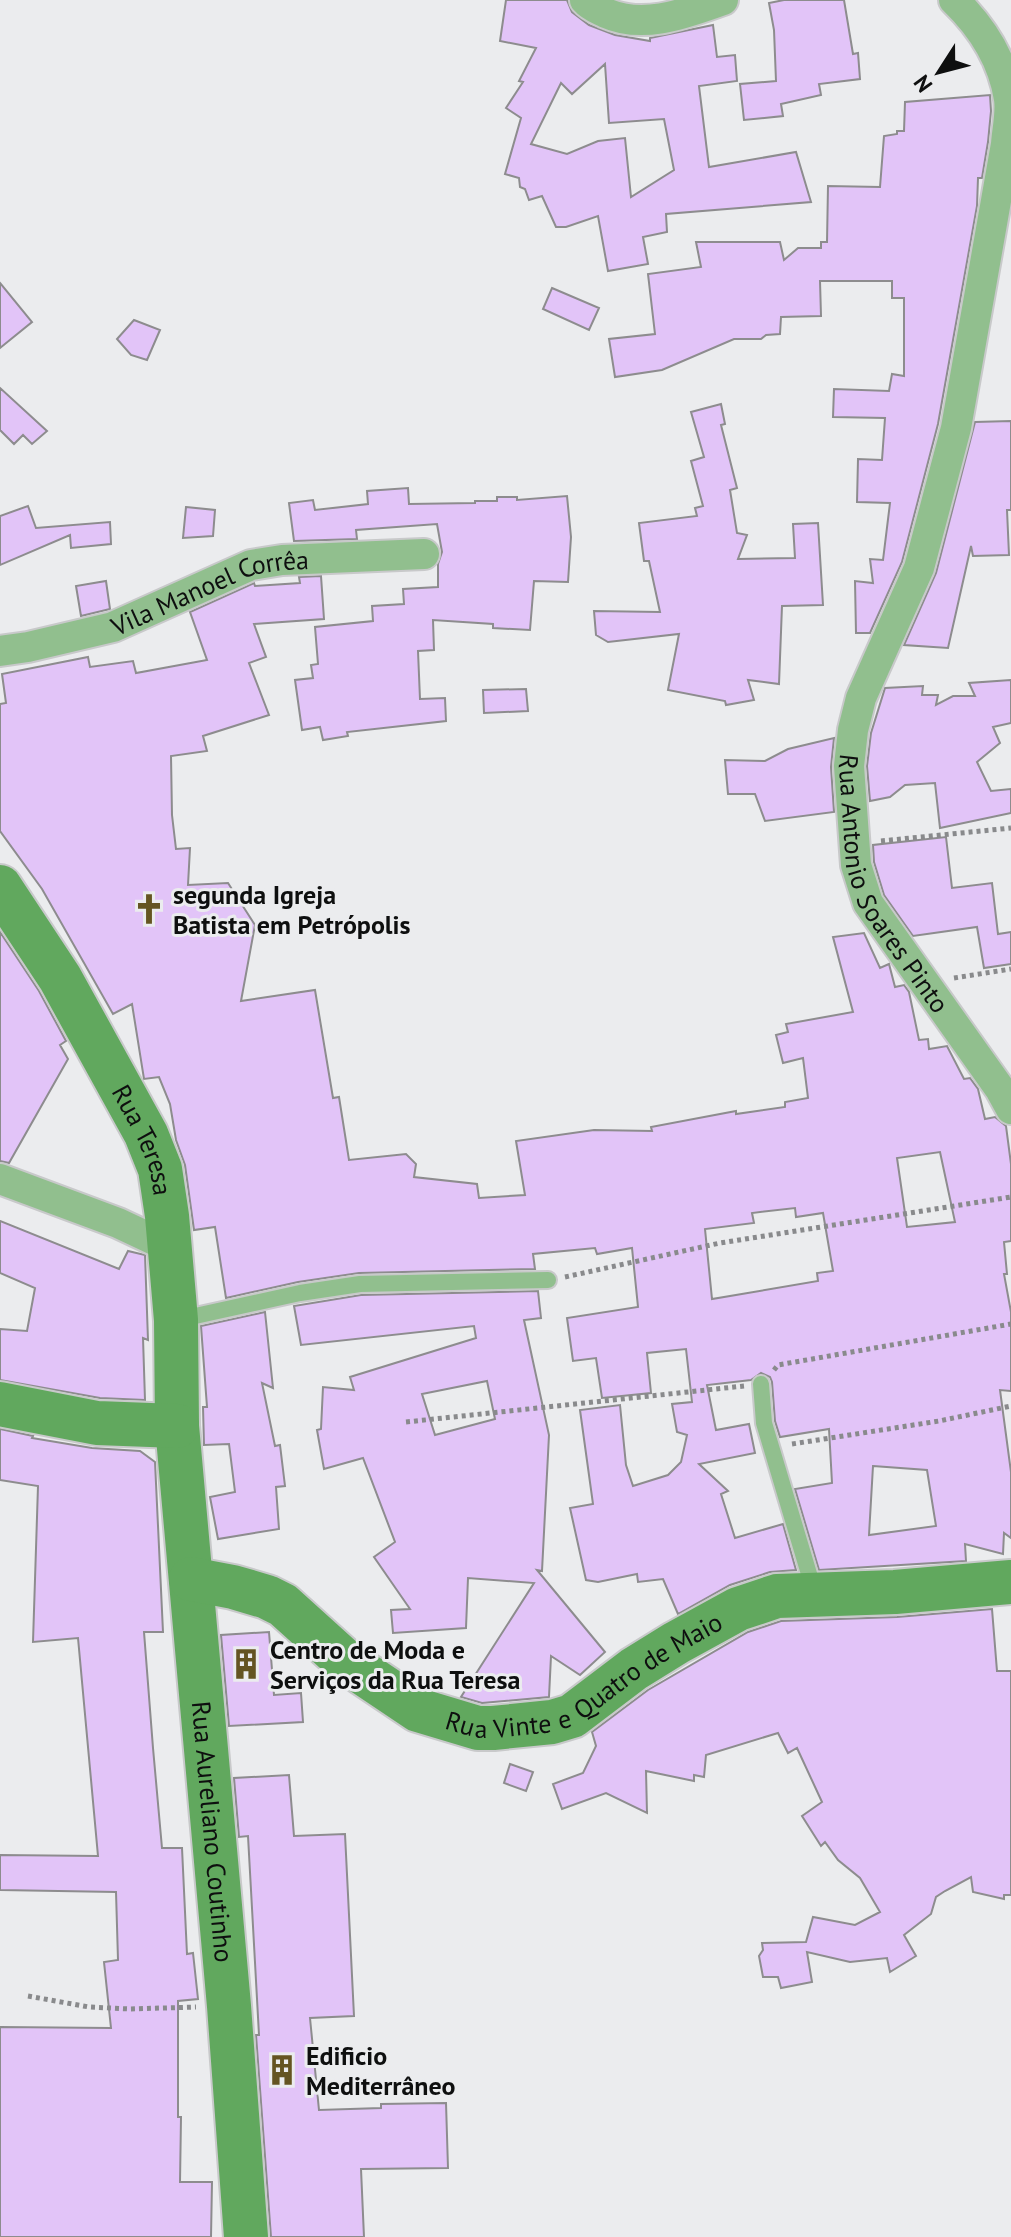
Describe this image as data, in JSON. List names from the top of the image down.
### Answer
{
  "streets": {
    "main road": ["Rua Teresa", "Rua Vinte e Quatro de Maio", "Rua Aureliano Coutinho"],
    "street": ["Vila Manoel Corrêa", "Rua Antonio Soares Pinto"]
  },
  "crossings": [
    ["Rua Teresa", "Rua Aureliano Coutinho"],
    ["Rua Vinte e Quatro de Maio", "Rua Aureliano Coutinho"]
  ],
  "places": {
    "church": ["segunda Igreja Batista em Petrópolis"],
    "building": ["Centro de Moda e Serviços da Rua Teresa", "Edificio Mediterrâneo"]
  },
  "north": "bottom left"
}
